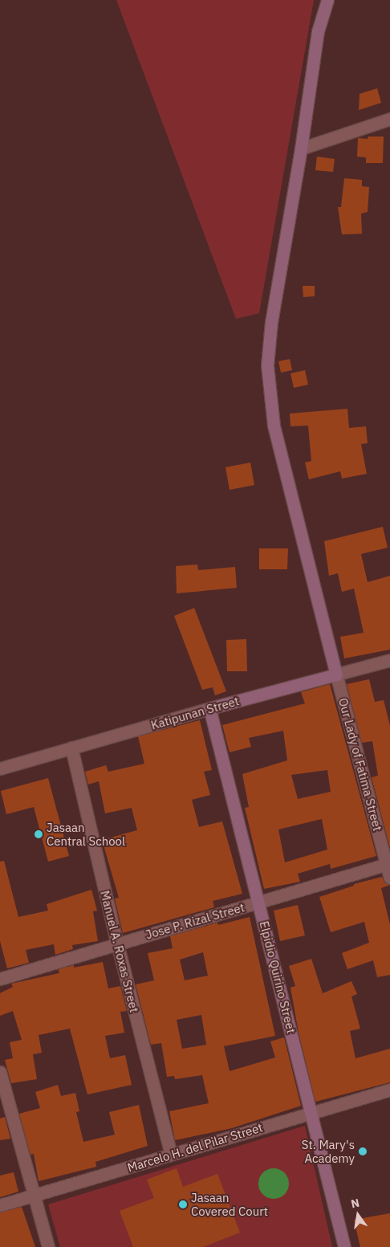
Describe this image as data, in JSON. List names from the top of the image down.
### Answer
{
  "streets": {
    "street": [
      "Katipunan Street",
      "Our Lady of Fatima Street",
      "Jose P. Rizal Street",
      "Manuel A. Roxas Street",
      "Elpidio Quirino Street",
      "Marcelo H. del Pilar Street"
    ]
  },
  "crossings": [
    ["Katipunan Street", "Our Lady of Fatima Street"],
    ["Katipunan Street", "Manuel A. Roxas Street"],
    ["Katipunan Street", "Elpidio Quirino Street"],
    ["Our Lady of Fatima Street", "Jose P. Rizal Street"],
    ["Jose P. Rizal Street", "Manuel A. Roxas Street"],
    ["Jose P. Rizal Street", "Elpidio Quirino Street"],
    ["Manuel A. Roxas Street", "Marcelo H. del Pilar Street"],
    ["Elpidio Quirino Street", "Marcelo H. del Pilar Street"]
  ],
  "places": ["Jasaan Central School", "St. Mary's Academy", "Jasaan Covered Court"],
  "north": "top"
}
